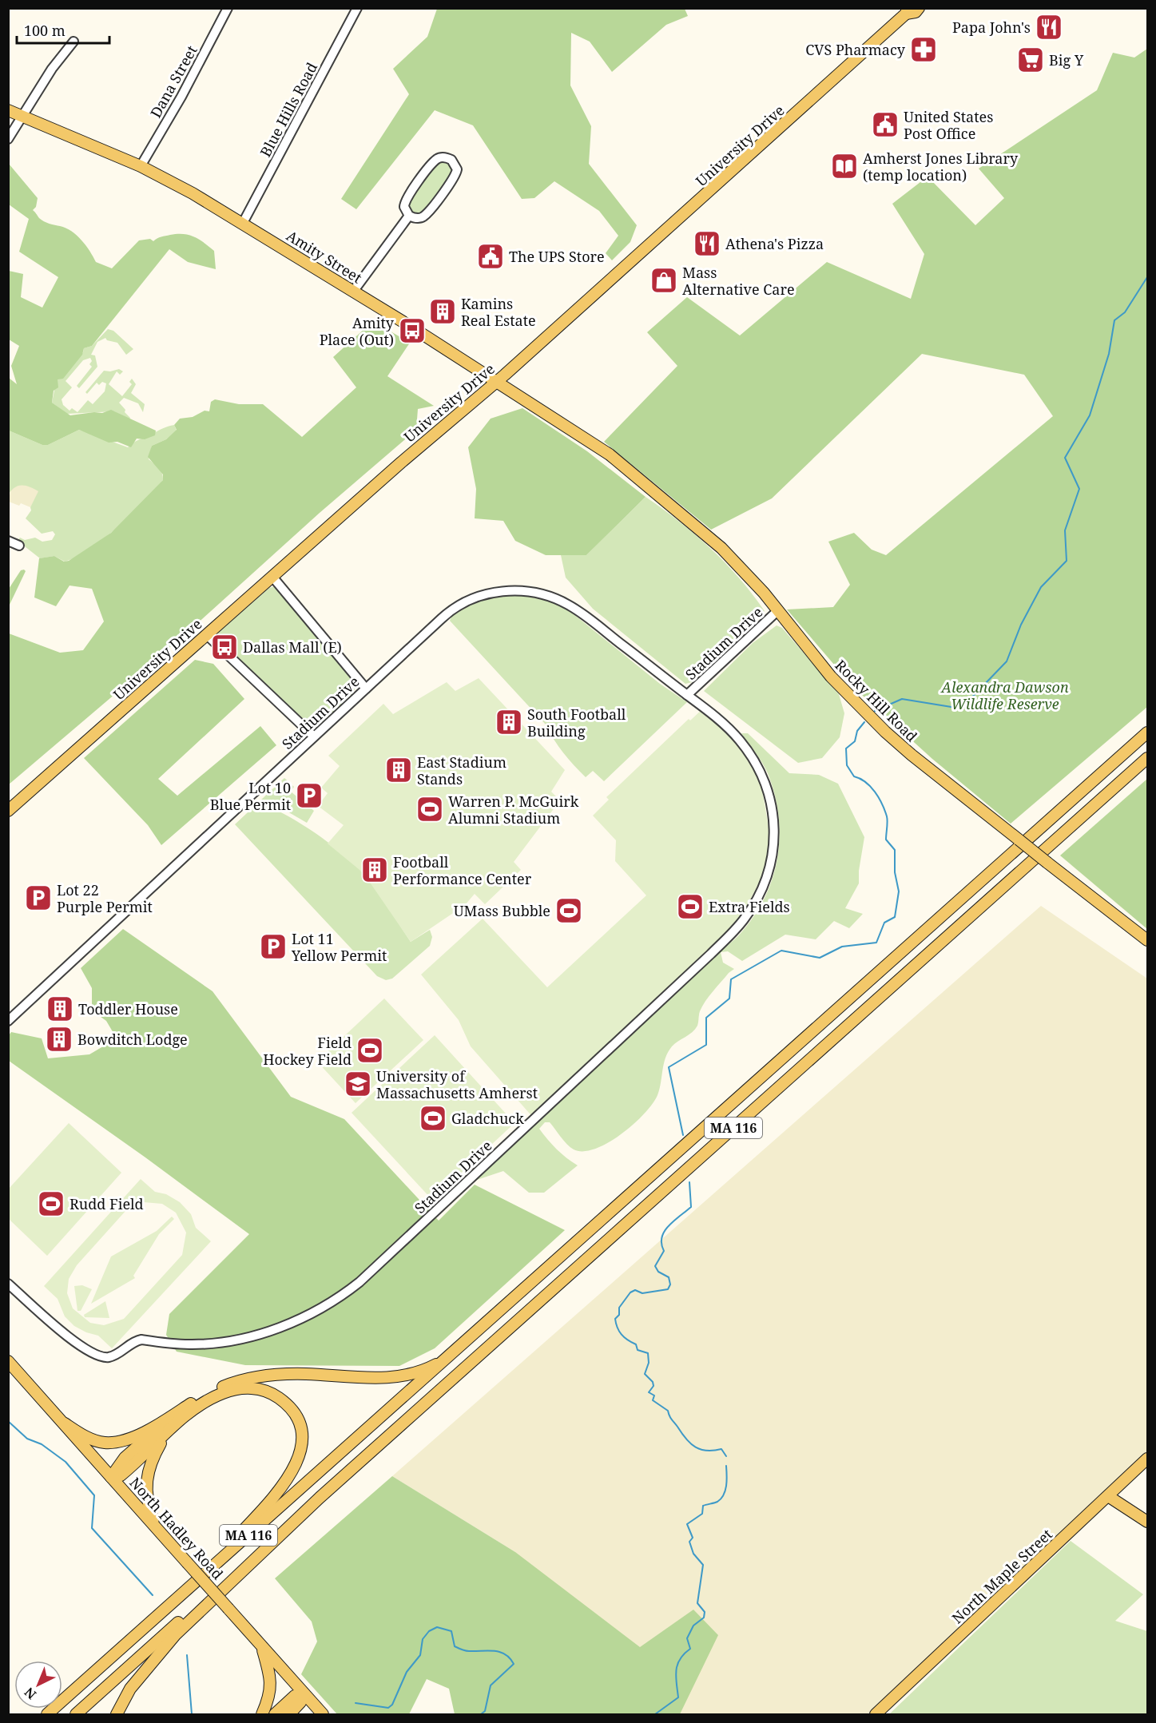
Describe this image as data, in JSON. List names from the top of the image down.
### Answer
{
  "streets": {
    "main road": [
      "University Drive",
      "Amity Street",
      "Rocky Hill Road",
      "MA 116",
      "North Hadley Road",
      "North Maple Street"
    ],
    "street": ["Dana Street", "Blue Hills Road", "Stadium Drive"]
  },
  "crossings": [
    ["Dana Street", "Amity Street"],
    ["Blue Hills Road", "Amity Street"],
    ["University Drive", "Amity Street"],
    ["Amity Street", "Rocky Hill Road"],
    ["Stadium Drive", "Rocky Hill Road"]
  ],
  "parks": ["Alexandra Dawson Wildlife Reserve"],
  "places": {
    "restaurant": ["Papa John's", "Athena's Pizza"],
    "pharmacy": ["CVS Pharmacy"],
    "supermarket": ["Big Y"],
    "public building": ["United States Post Office", "The UPS Store"],
    "library": ["Amherst Jones Library (temp location)"],
    "shop": ["Mass Alternative Care"],
    "building": [
      "Kamins Real Estate",
      "South Football Building",
      "East Stadium Stands",
      "Football Performance Center",
      "Toddler House",
      "Bowditch Lodge"
    ],
    "bus stop": ["Amity Place (Out)", "Dallas Mall (E)"],
    "parking": ["Lot 10 Blue Permit", "Lot 22 Purple Permit", "Lot 11 Yellow Permit"],
    "sports": [
      "Warren P. McGuirk Alumni Stadium",
      "Extra Fields",
      "UMass Bubble",
      "Field Hockey Field",
      "Gladchuck",
      "Rudd Field"
    ],
    "school or university": ["University of Massachusetts Amherst"]
  },
  "scale_bar": "100 m",
  "north": "bottom left"
}
